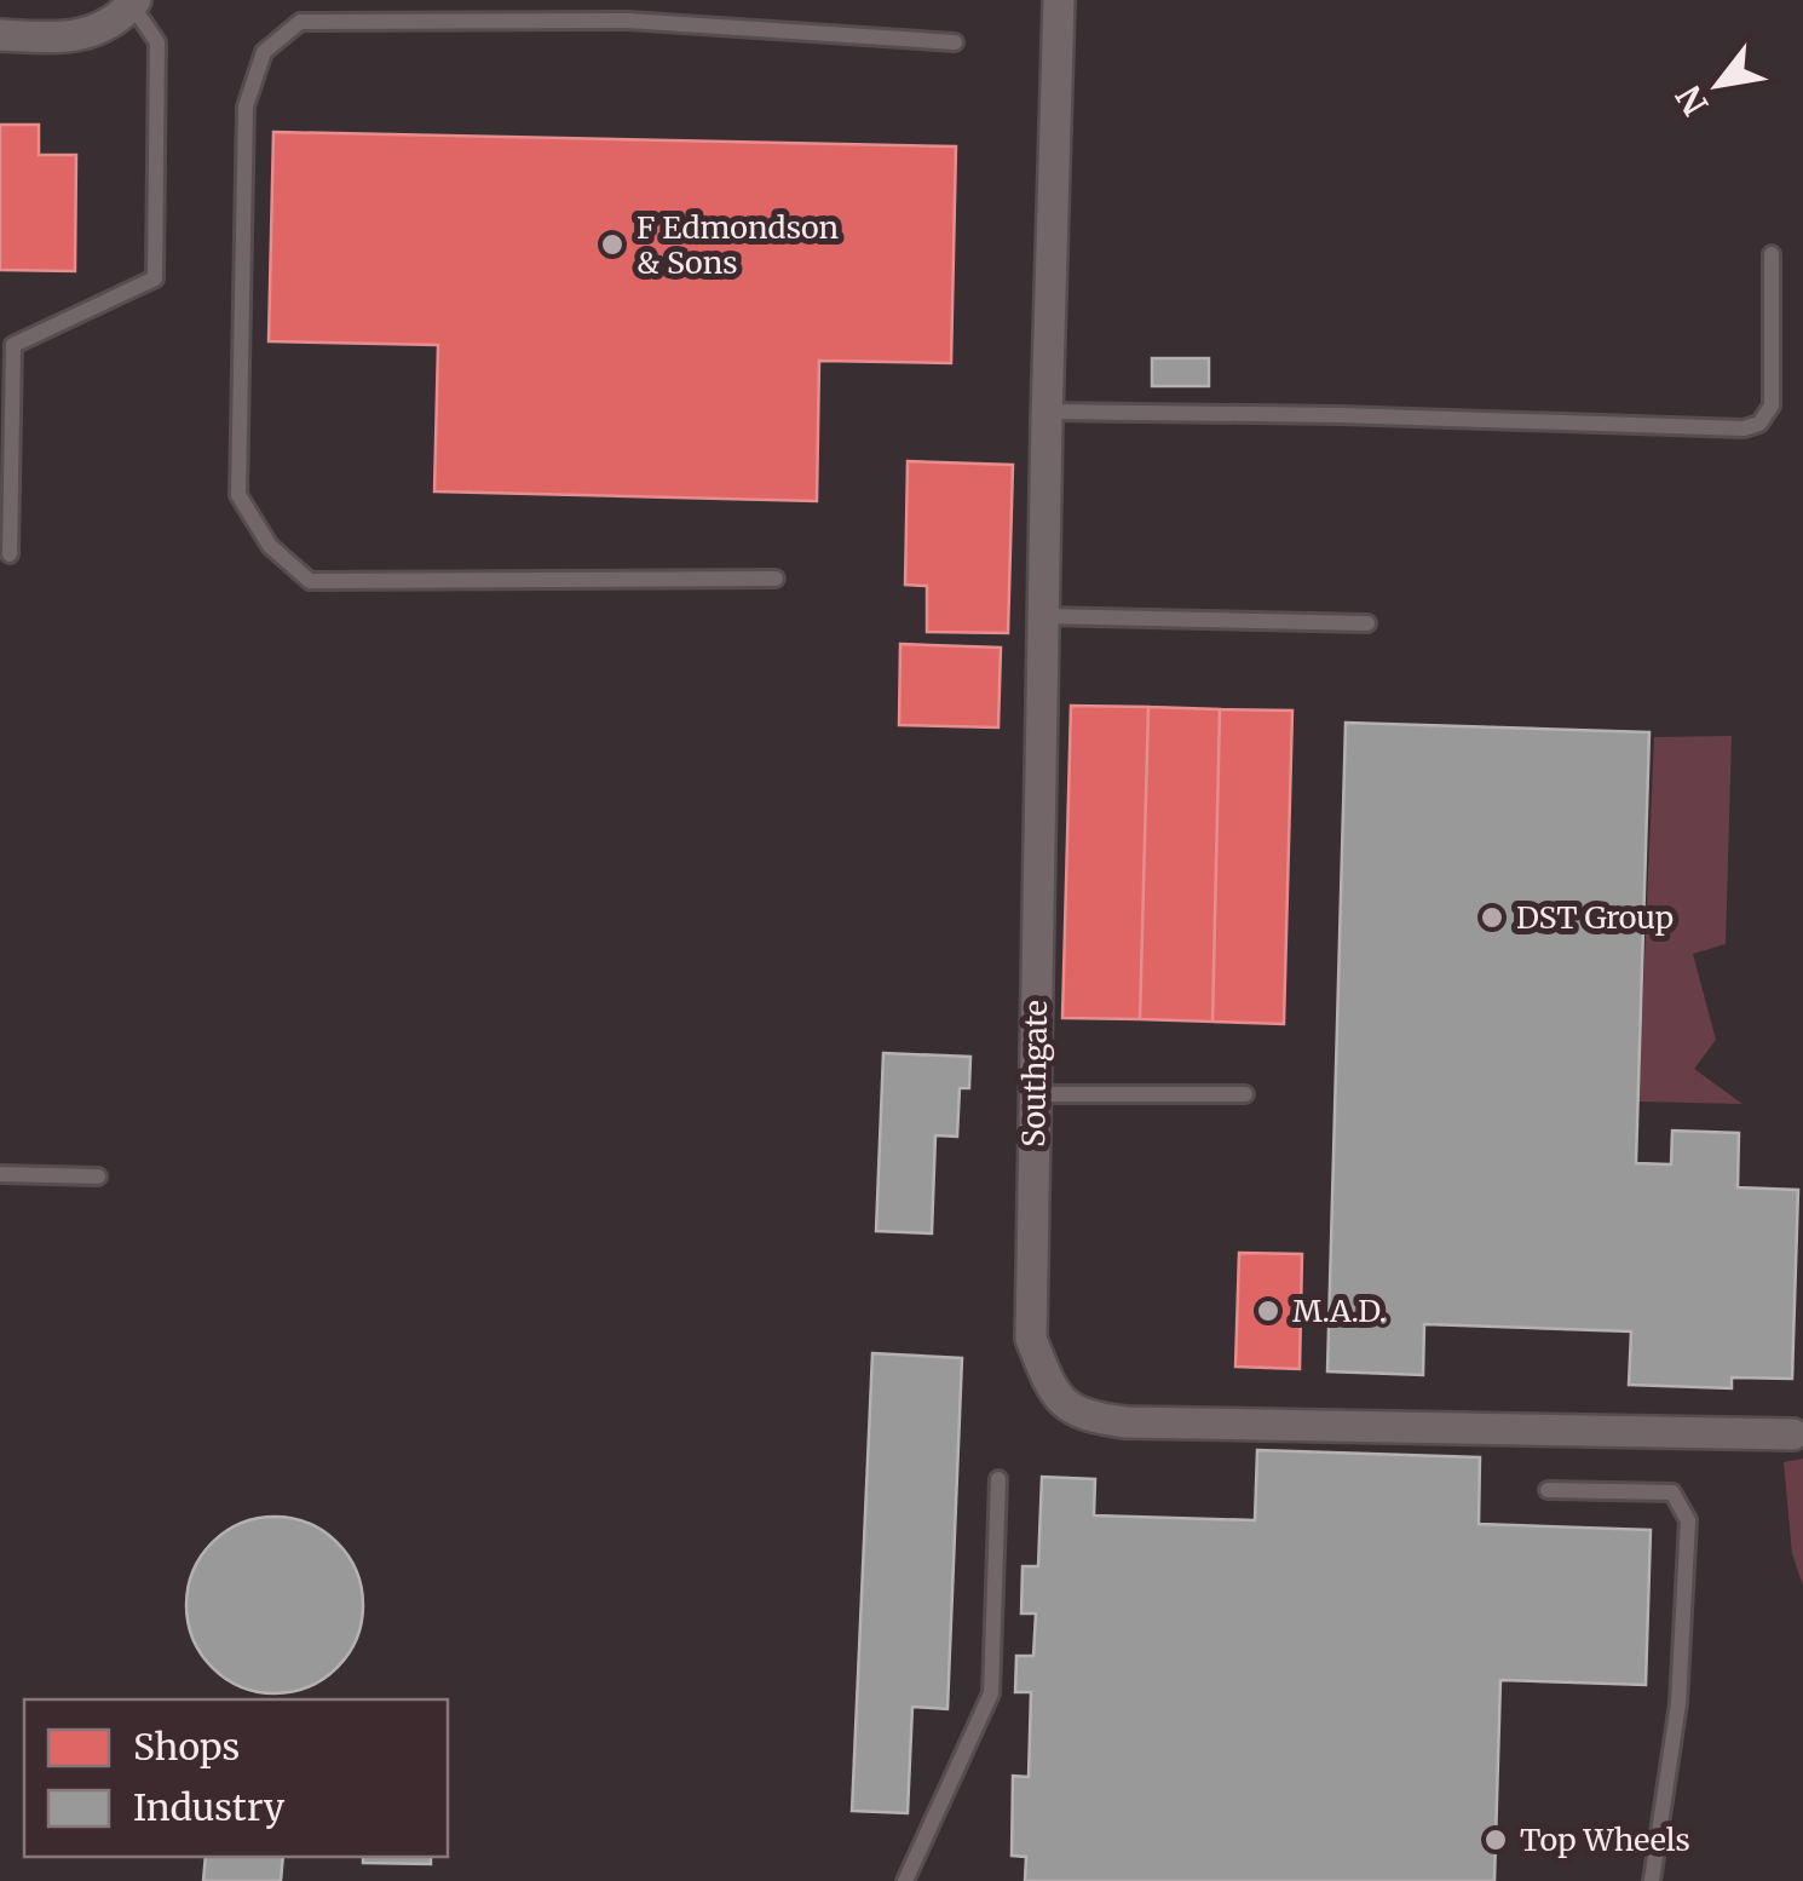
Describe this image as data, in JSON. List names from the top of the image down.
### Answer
{
  "streets": {
    "street": ["Southgate"]
  },
  "places": [
    "F Edmondson & Sons",
    "DST Group",
    "M.A.D.",
    "Top Wheels"
  ],
  "legend": ["Shops", "Industry"],
  "north": "bottom left"
}
